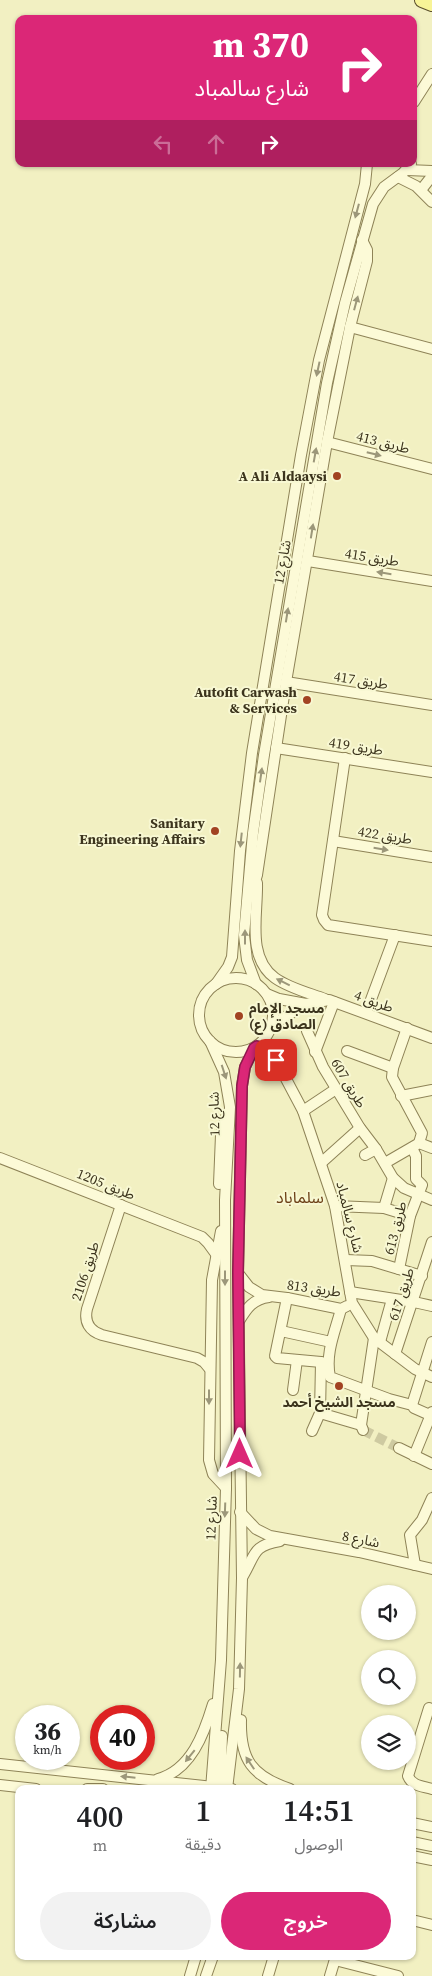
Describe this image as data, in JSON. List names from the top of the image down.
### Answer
{
  "streets": {
    "street": [
      "طريق 413",
      "طريق 415",
      "شارع 12",
      "طريق 417",
      "طريق 419",
      "طريق 422",
      "طريق 4",
      "طريق 607",
      "طريق 1205",
      "شارع سالمباد",
      "طريق 613",
      "طريق 2106",
      "طريق 813",
      "طريق 617",
      "شارع 8"
    ]
  },
  "crossings": [
    ["شارع 12", "شارع سالمباد"],
    ["شارع 12", "طريق 813"],
    ["شارع 12", "شارع 8"],
    ["طريق 4", "طريق 607"],
    ["طريق 607", "شارع سالمباد"],
    ["طريق 607", "طريق 613"],
    ["طريق 1205", "طريق 2106"],
    ["شارع سالمباد", "طريق 813"],
    ["شارع سالمباد", "طريق 617"]
  ],
  "one_way": ["طريق 413", "طريق 415", "طريق 422"],
  "districts": ["سلماباد"],
  "places": [
    "A Ali Aldaaysi",
    "Autofit Carwash & Services",
    "Sanitary Engineering Affairs",
    "مسجد الإمام الصادق (ع)",
    "مسجد الشيخ أحمد"
  ],
  "page": {
    "turn": ["370 m", "شارع سالمباد"],
    "speed": "36 km/h",
    "limit": "40",
    "eta": [
      "14:51",
      "الوصول",
      "1",
      "دقيقة",
      "400",
      "m"
    ],
    "buttons": ["خروج", "مشاركة"]
  }
}
